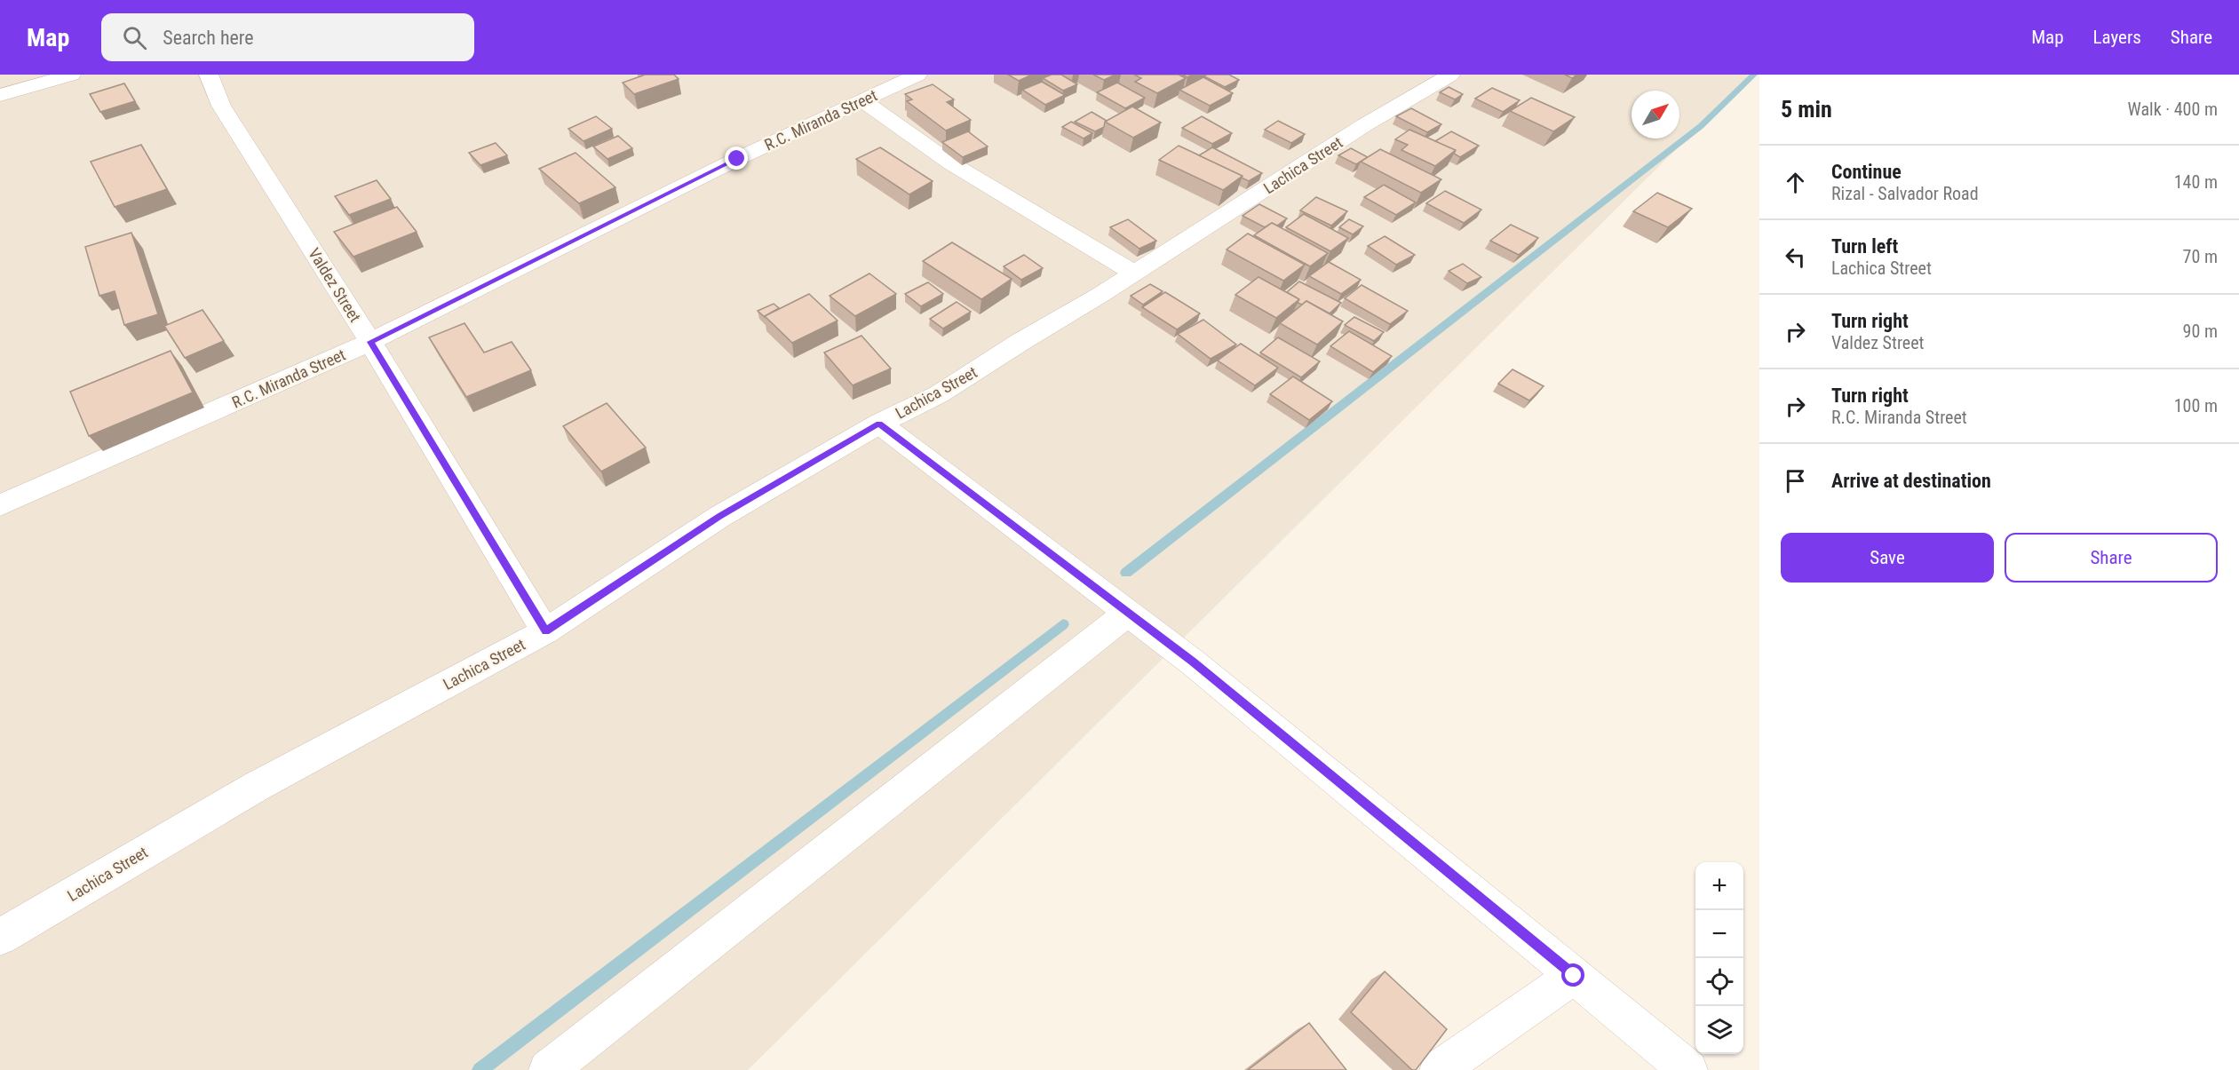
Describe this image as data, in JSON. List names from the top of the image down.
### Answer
{
  "streets": {
    "street": ["R.C. Miranda Street", "Lachica Street", "Valdez Street"]
  },
  "crossings": [
    ["R.C. Miranda Street", "Valdez Street"],
    ["Lachica Street", "Valdez Street"]
  ],
  "north": "top right",
  "page": {
    "header": "Map",
    "search": "Search here",
    "nav": ["Map", "Layers", "Share"],
    "heading": ["5 min", "Walk · 400 m"],
    "list": [
      ["Continue", "Rizal - Salvador Road", "140 m"],
      ["Turn left", "Lachica Street", "70 m"],
      ["Turn right", "Valdez Street", "90 m"],
      ["Turn right", "R.C. Miranda Street", "100 m"],
      "Arrive at destination"
    ],
    "buttons": ["Save", "Share"],
    "map_buttons": ["+", "−"]
  }
}
